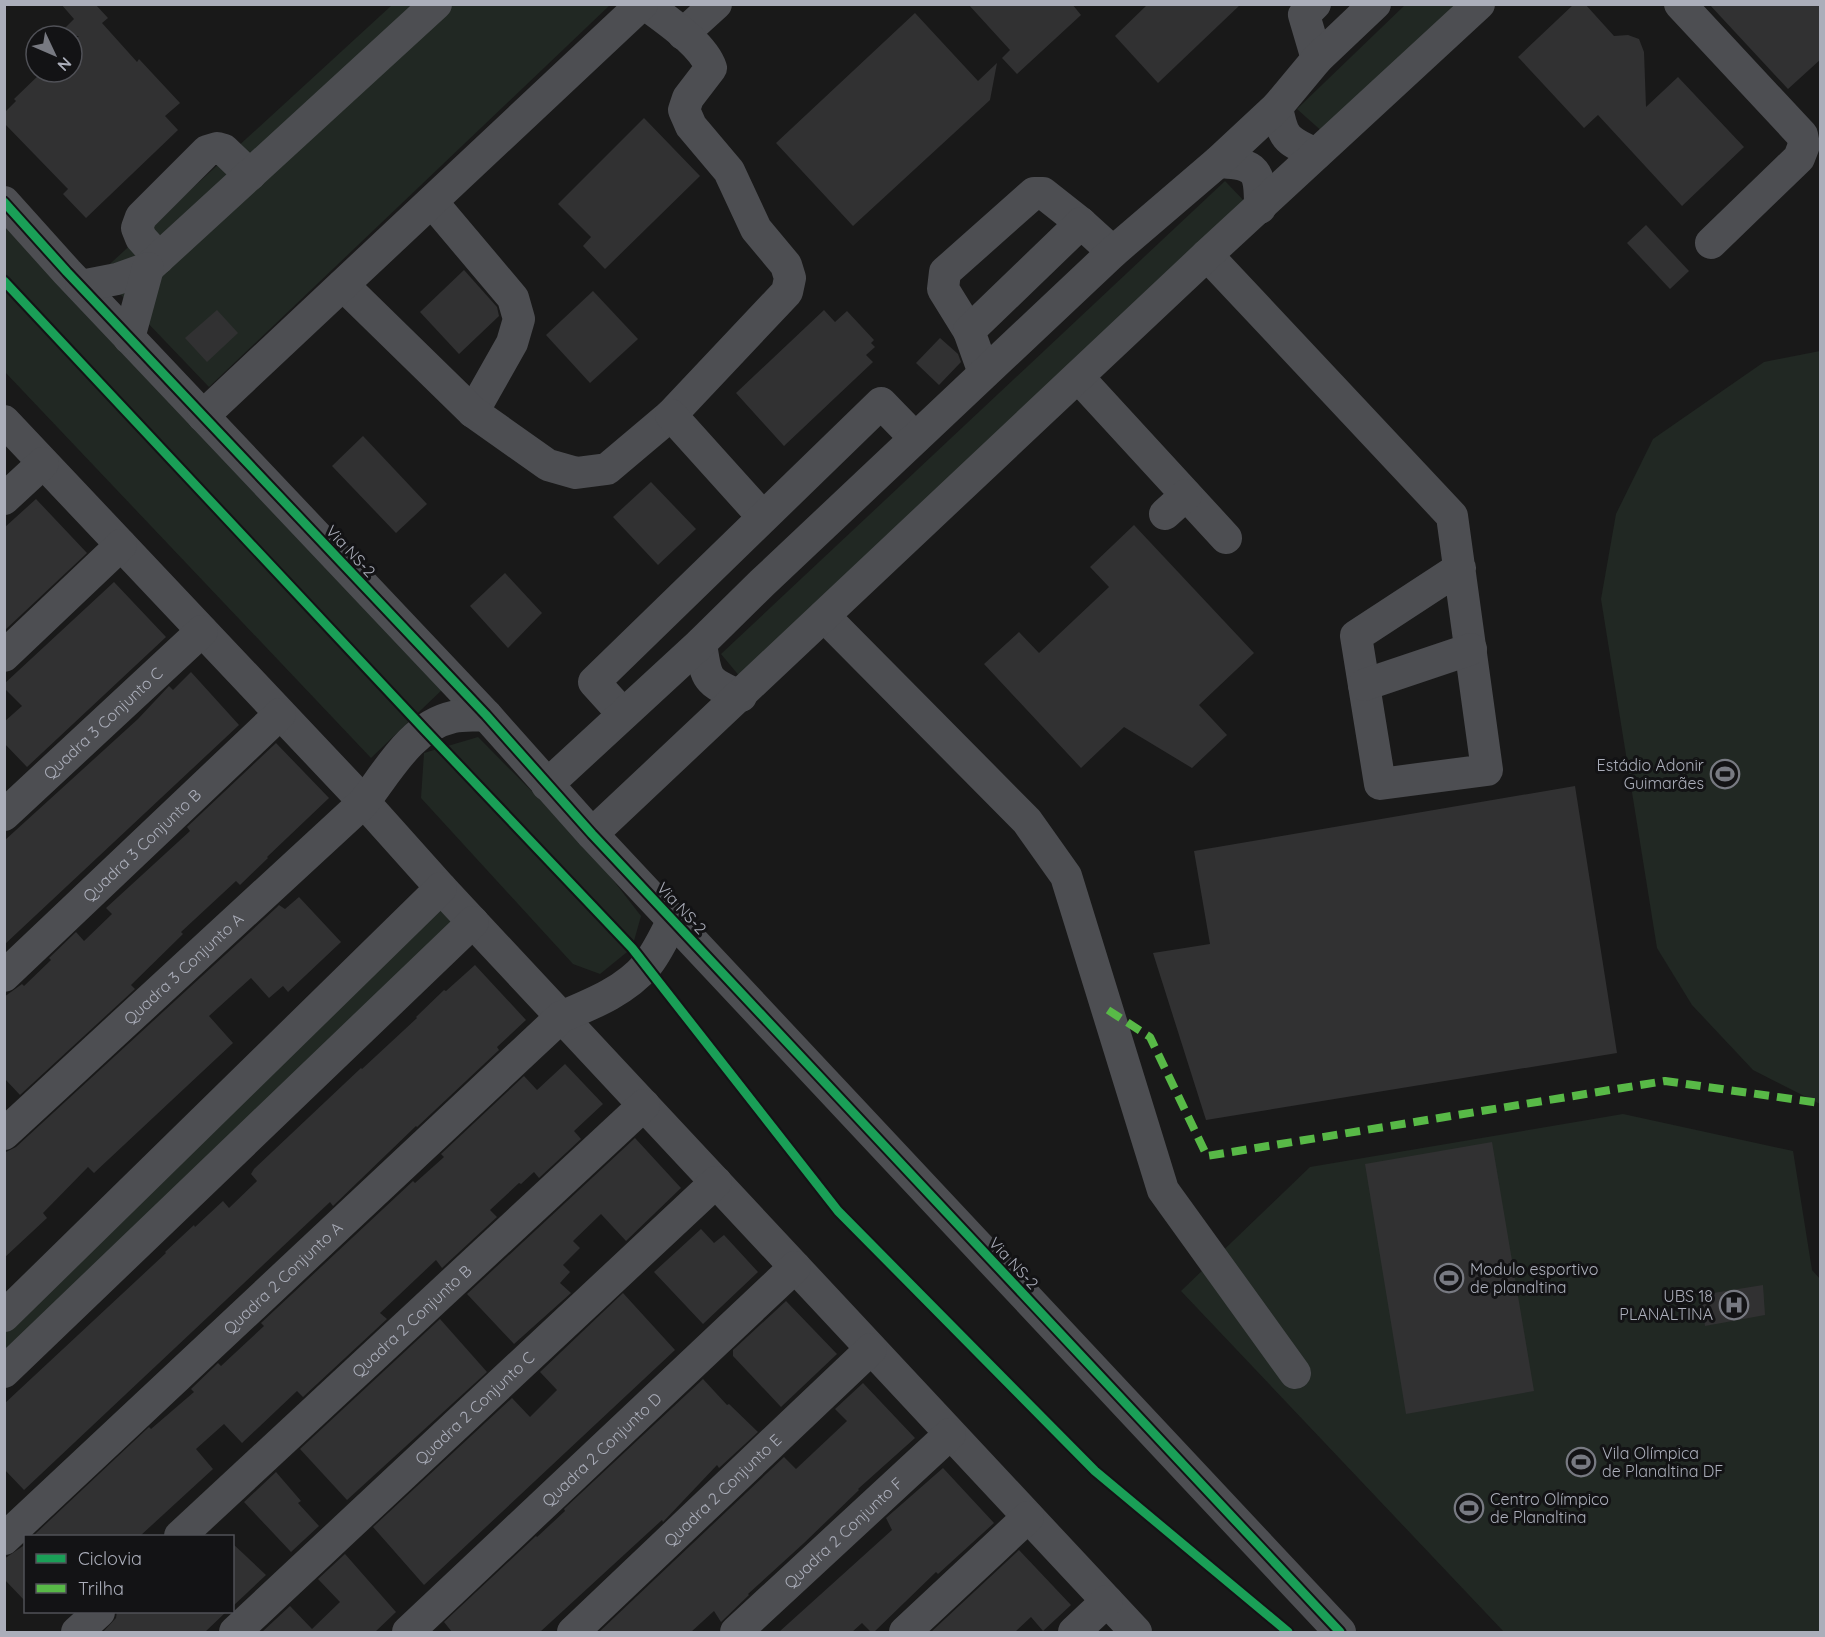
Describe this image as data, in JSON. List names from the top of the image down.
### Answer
{
  "streets": {
    "street": [
      "Via NS-2",
      "Quadra 3 Conjunto C",
      "Quadra 3 Conjunto B",
      "Quadra 3 Conjunto A",
      "Quadra 2 Conjunto A",
      "Quadra 2 Conjunto B",
      "Quadra 2 Conjunto C",
      "Quadra 2 Conjunto D",
      "Quadra 2 Conjunto E",
      "Quadra 2 Conjunto F"
    ]
  },
  "crossings": [
    ["Via NS-2", "Quadra 3 Conjunto A"]
  ],
  "places": {
    "sports": [
      "Estádio Adonir Guimarães",
      "Modulo esportivo de planaltina",
      "Vila Olímpica de Planaltina DF",
      "Centro Olímpico de Planaltina"
    ],
    "hospital": ["UBS 18 PLANALTINA"]
  },
  "legend": ["Ciclovia", "Trilha"],
  "north": "bottom right"
}
